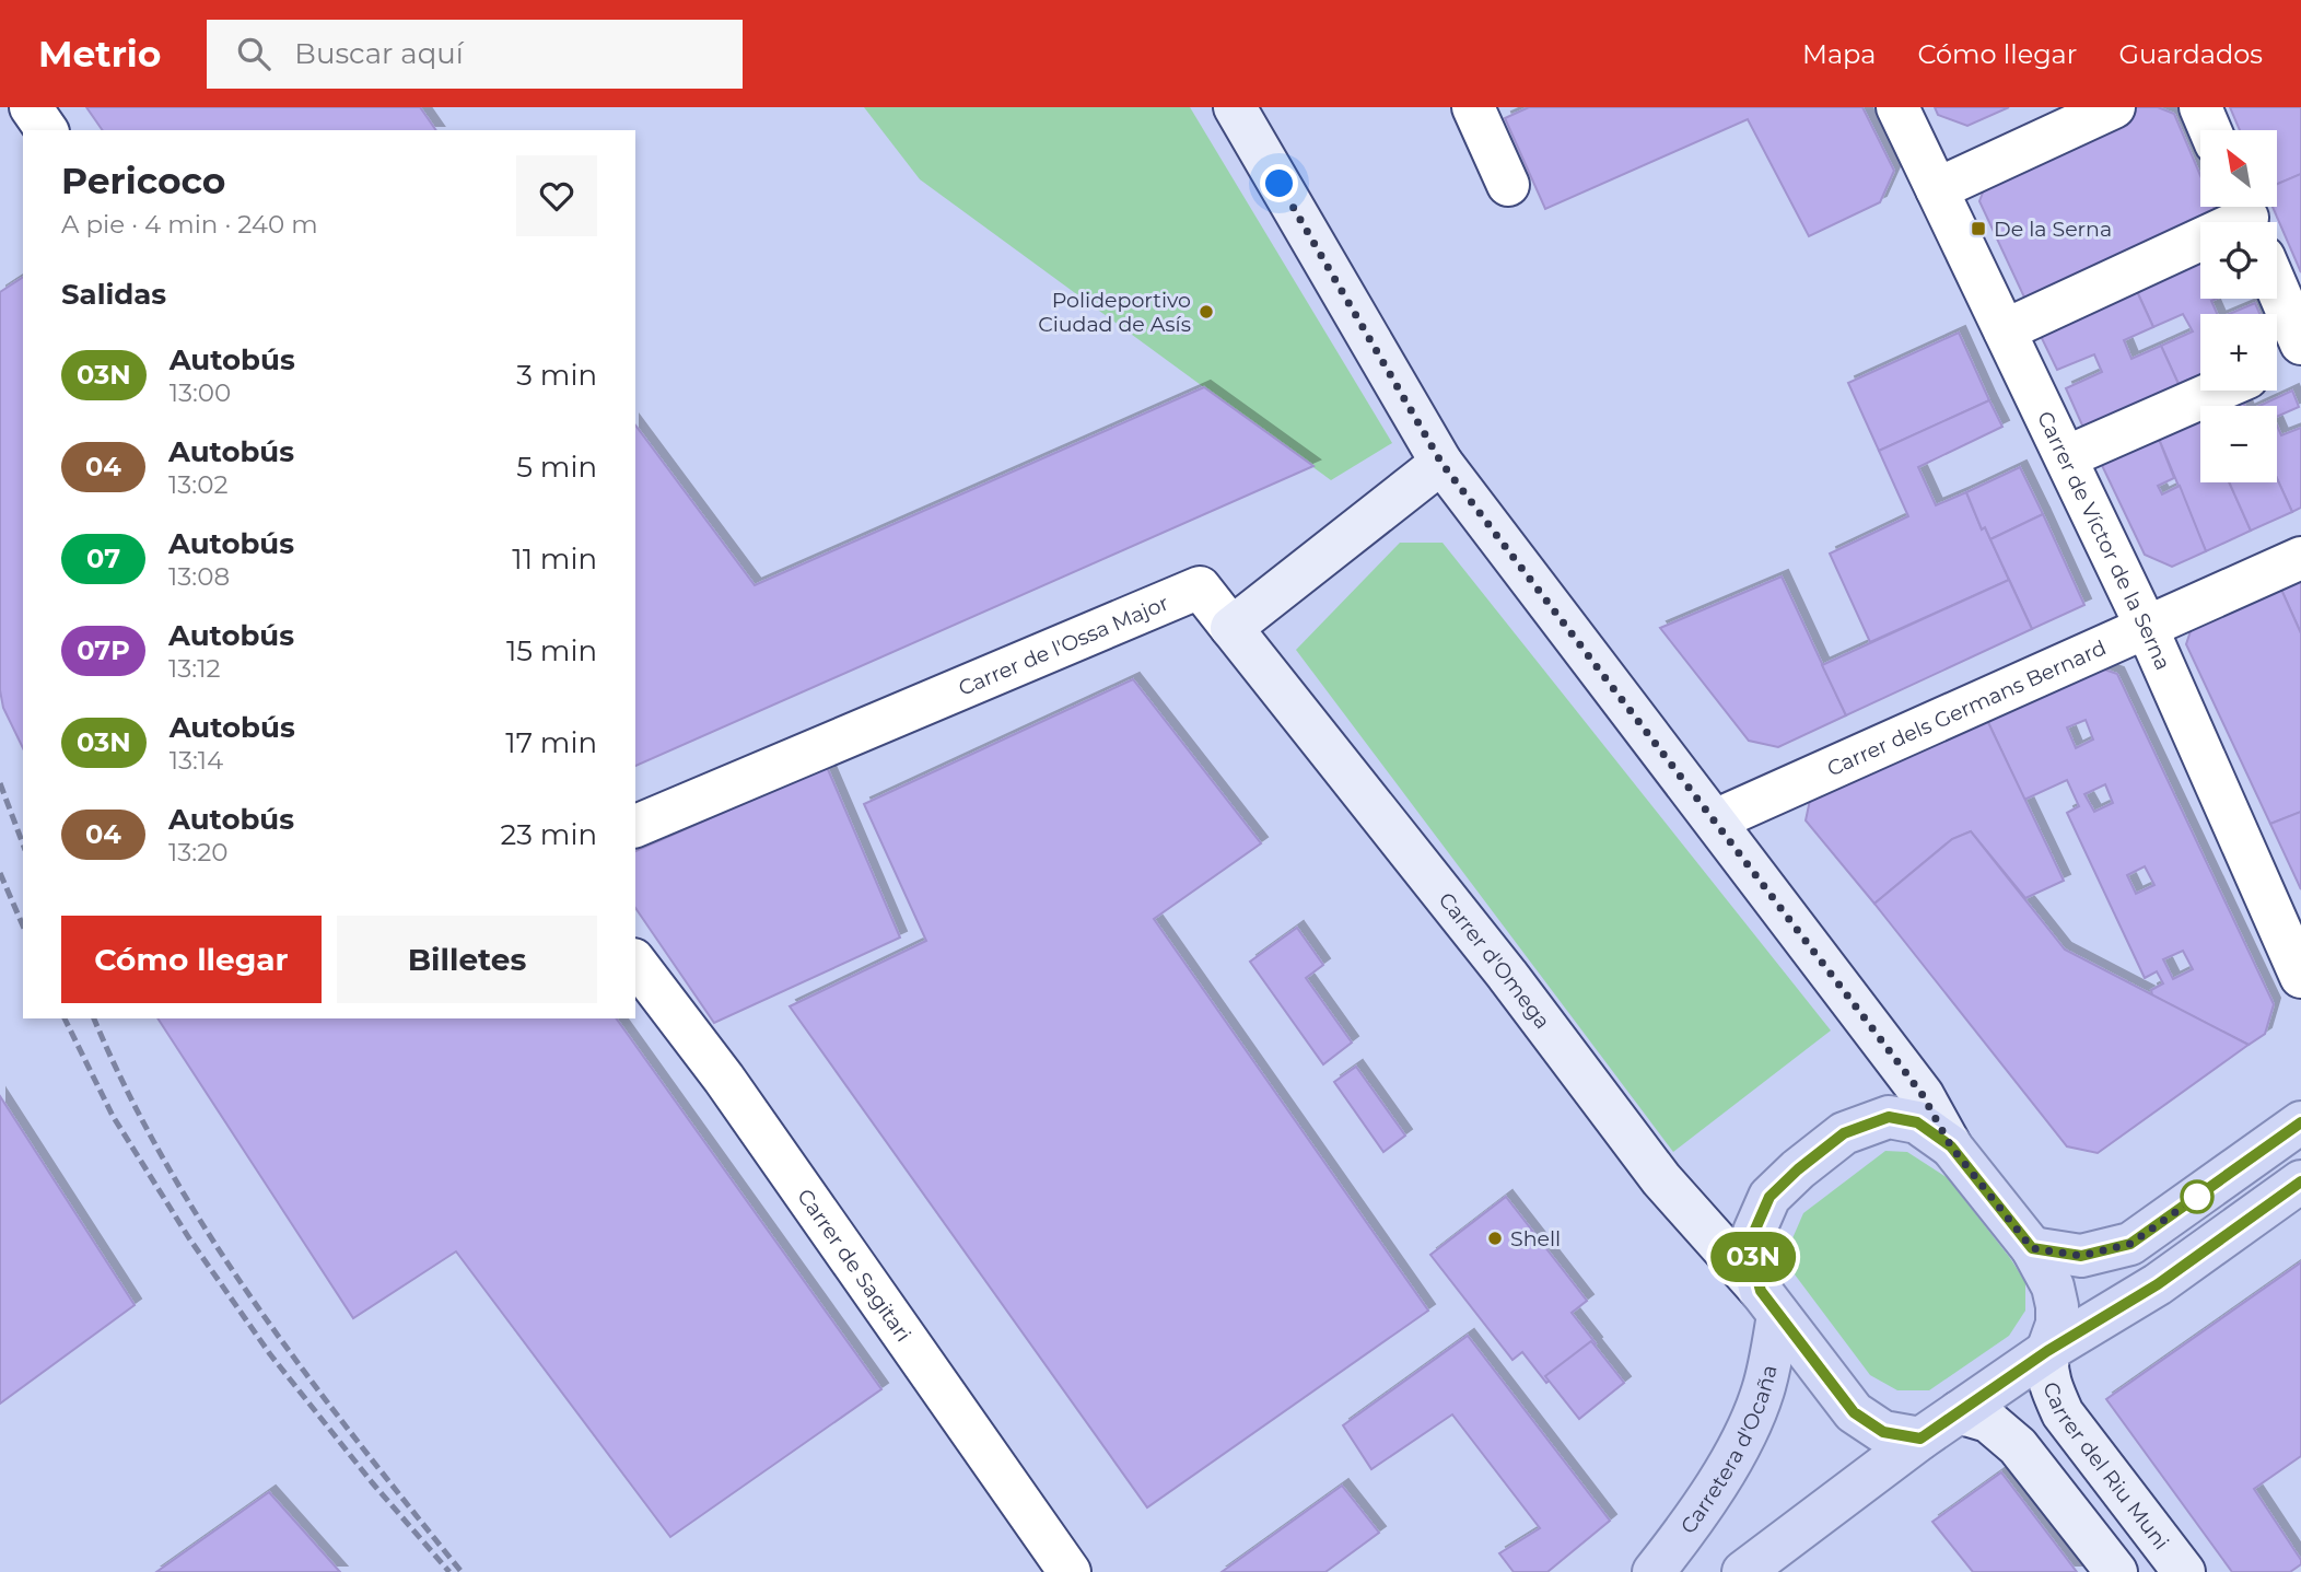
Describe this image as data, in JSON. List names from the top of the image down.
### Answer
{
  "streets": {
    "main road": ["Carrer d'Omega", "Carretera d'Ocaña"],
    "street": [
      "Carrer de Víctor de la Serna",
      "Carrer de l'Ossa Major",
      "Carrer dels Germans Bernard",
      "Carrer de Sagitari",
      "Carrer del Riu Muni"
    ]
  },
  "crossings": [
    ["Carrer de Víctor de la Serna", "Carrer dels Germans Bernard"],
    ["Carrer de l'Ossa Major", "Carrer d'Omega"],
    ["Carrer dels Germans Bernard", "Carrer d'Omega"],
    ["Carrer d'Omega", "Carretera d'Ocaña"],
    ["Carrer d'Omega", "Carrer del Riu Muni"]
  ],
  "places": {
    "transit": ["De la Serna"],
    "other": ["Polideportivo Ciudad de Asís", "Shell"]
  },
  "lines": ["bus line 03N"],
  "north": "top left",
  "page": {
    "header": "Metrio",
    "search": "Buscar aquí",
    "nav": ["Mapa", "Cómo llegar", "Guardados"],
    "on_map": "03N",
    "map_buttons": ["+", "−"],
    "heading": [
      ["Pericoco", "A pie · 4 min · 240 m"],
      "Salidas"
    ],
    "list": [
      {
        "mark": "03N",
        "name": "Autobús",
        "note": "13:00",
        "value": "3 min"
      },
      {
        "mark": "04",
        "name": "Autobús",
        "note": "13:02",
        "value": "5 min"
      },
      {
        "mark": "07",
        "name": "Autobús",
        "note": "13:08",
        "value": "11 min"
      },
      {
        "mark": "07P",
        "name": "Autobús",
        "note": "13:12",
        "value": "15 min"
      },
      {
        "mark": "03N",
        "name": "Autobús",
        "note": "13:14",
        "value": "17 min"
      },
      {
        "mark": "04",
        "name": "Autobús",
        "note": "13:20",
        "value": "23 min"
      }
    ],
    "buttons": ["Cómo llegar", "Billetes"]
  }
}
